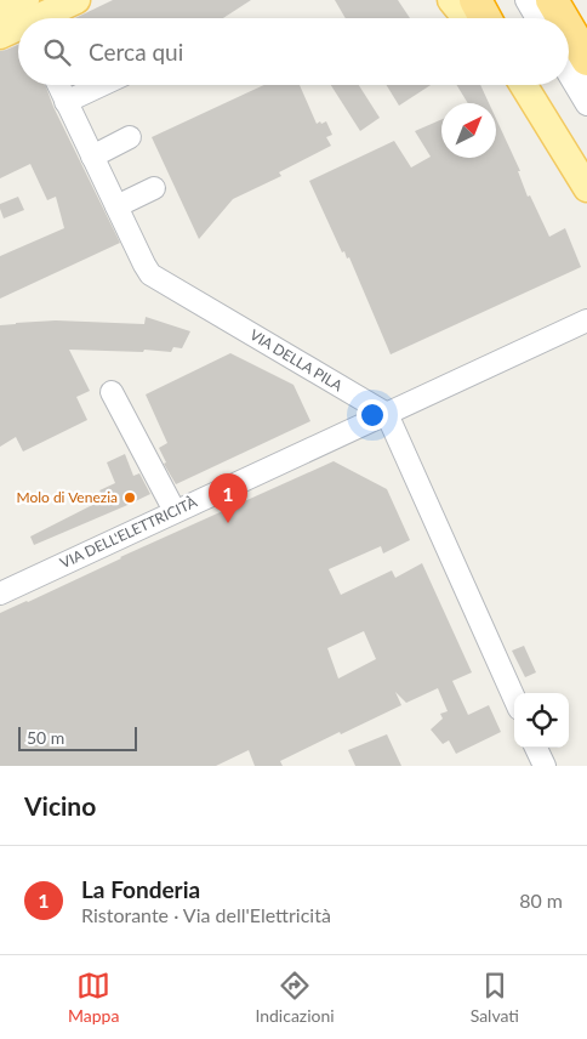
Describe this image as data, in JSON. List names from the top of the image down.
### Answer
{
  "streets": {
    "street": ["VIA DELLA PILA", "VIA DELL'ELETTRICITÀ"]
  },
  "crossings": [
    ["VIA DELLA PILA", "VIA DELL'ELETTRICITÀ"]
  ],
  "places": ["Molo di Venezia"],
  "scale_bar": "50 m",
  "north": "top right",
  "page": {
    "search": "Cerca qui",
    "pins": "1",
    "scale": "50 m",
    "heading": "Vicino",
    "list": [
      {
        "mark": "1",
        "name": "La Fonderia",
        "note": "Ristorante · Via dell'Elettricità",
        "value": "80 m"
      }
    ],
    "nav": ["Mappa", "Indicazioni", "Salvati"]
  }
}
